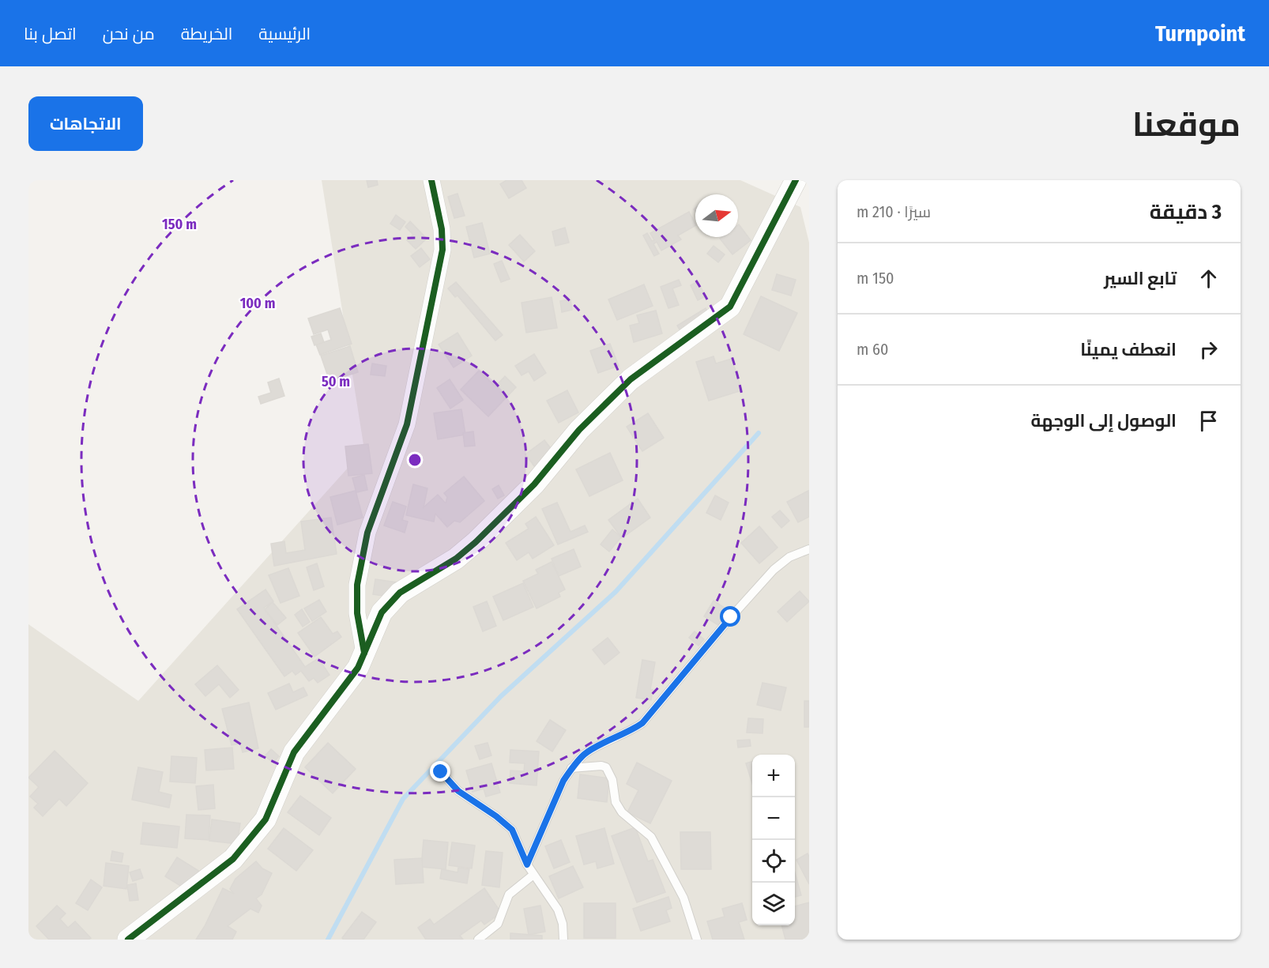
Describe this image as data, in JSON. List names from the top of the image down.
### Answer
{
  "north": "right",
  "page": {
    "header": "Turnpoint",
    "nav": [
      "الرئيسية",
      "الخريطة",
      "من نحن",
      "اتصل بنا"
    ],
    "title": "موقعنا",
    "buttons": "الاتجاهات",
    "heading": ["3 دقيقة", "سيرًا · 210 m"],
    "list": [
      ["تابع السير", "150 m"],
      ["انعطف يمينًا", "60 m"],
      "الوصول إلى الوجهة"
    ],
    "map_buttons": ["+", "−"]
  },
  "rings": ["150 m", "100 m", "50 m"]
}
